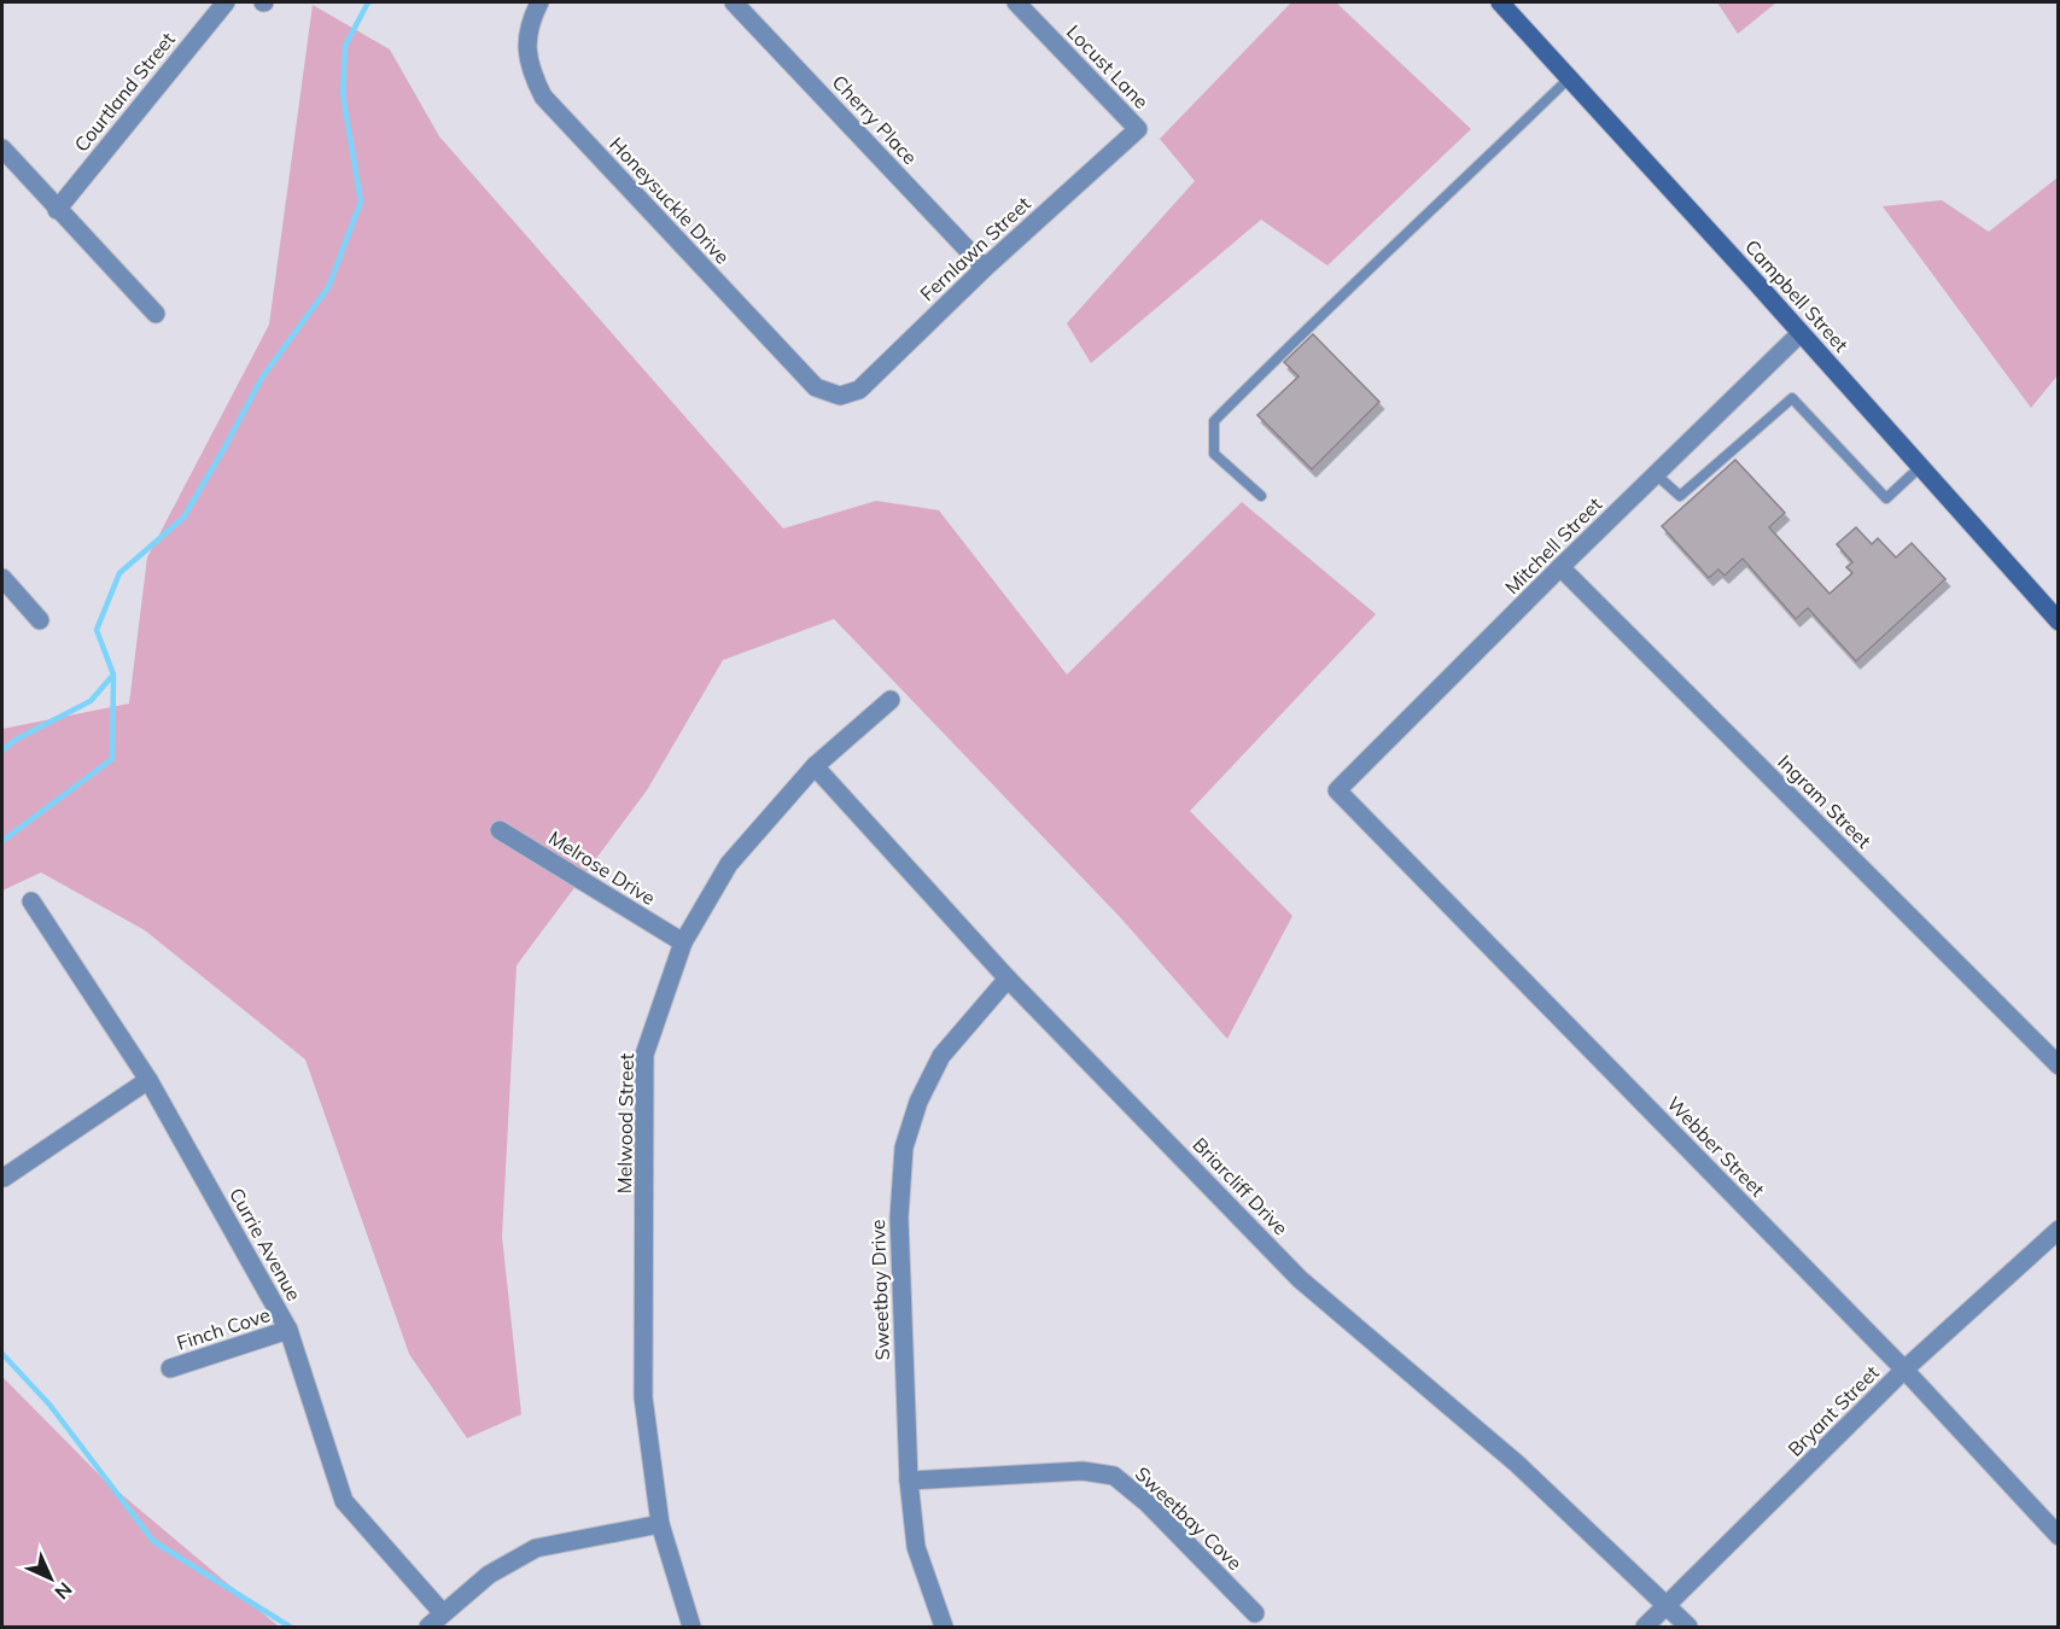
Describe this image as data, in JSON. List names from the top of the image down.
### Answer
{
  "streets": {
    "main road": ["Campbell Street"],
    "street": [
      "Locust Lane",
      "Courtland Street",
      "Cherry Place",
      "Honeysuckle Drive",
      "Fernlawn Street",
      "Mitchell Street",
      "Ingram Street",
      "Melrose Drive",
      "Melwood Street",
      "Webber Street",
      "Briarcliff Drive",
      "Currie Avenue",
      "Sweetbay Drive",
      "Finch Cove",
      "Bryant Street",
      "Sweetbay Cove"
    ]
  },
  "crossings": [
    ["Locust Lane", "Fernlawn Street"],
    ["Cherry Place", "Fernlawn Street"],
    ["Honeysuckle Drive", "Fernlawn Street"],
    ["Campbell Street", "Mitchell Street"],
    ["Mitchell Street", "Ingram Street"],
    ["Mitchell Street", "Webber Street"],
    ["Melrose Drive", "Melwood Street"],
    ["Melwood Street", "Briarcliff Drive"],
    ["Webber Street", "Bryant Street"],
    ["Briarcliff Drive", "Sweetbay Drive"],
    ["Briarcliff Drive", "Bryant Street"],
    ["Currie Avenue", "Finch Cove"],
    ["Sweetbay Drive", "Sweetbay Cove"]
  ],
  "north": "bottom right"
}
